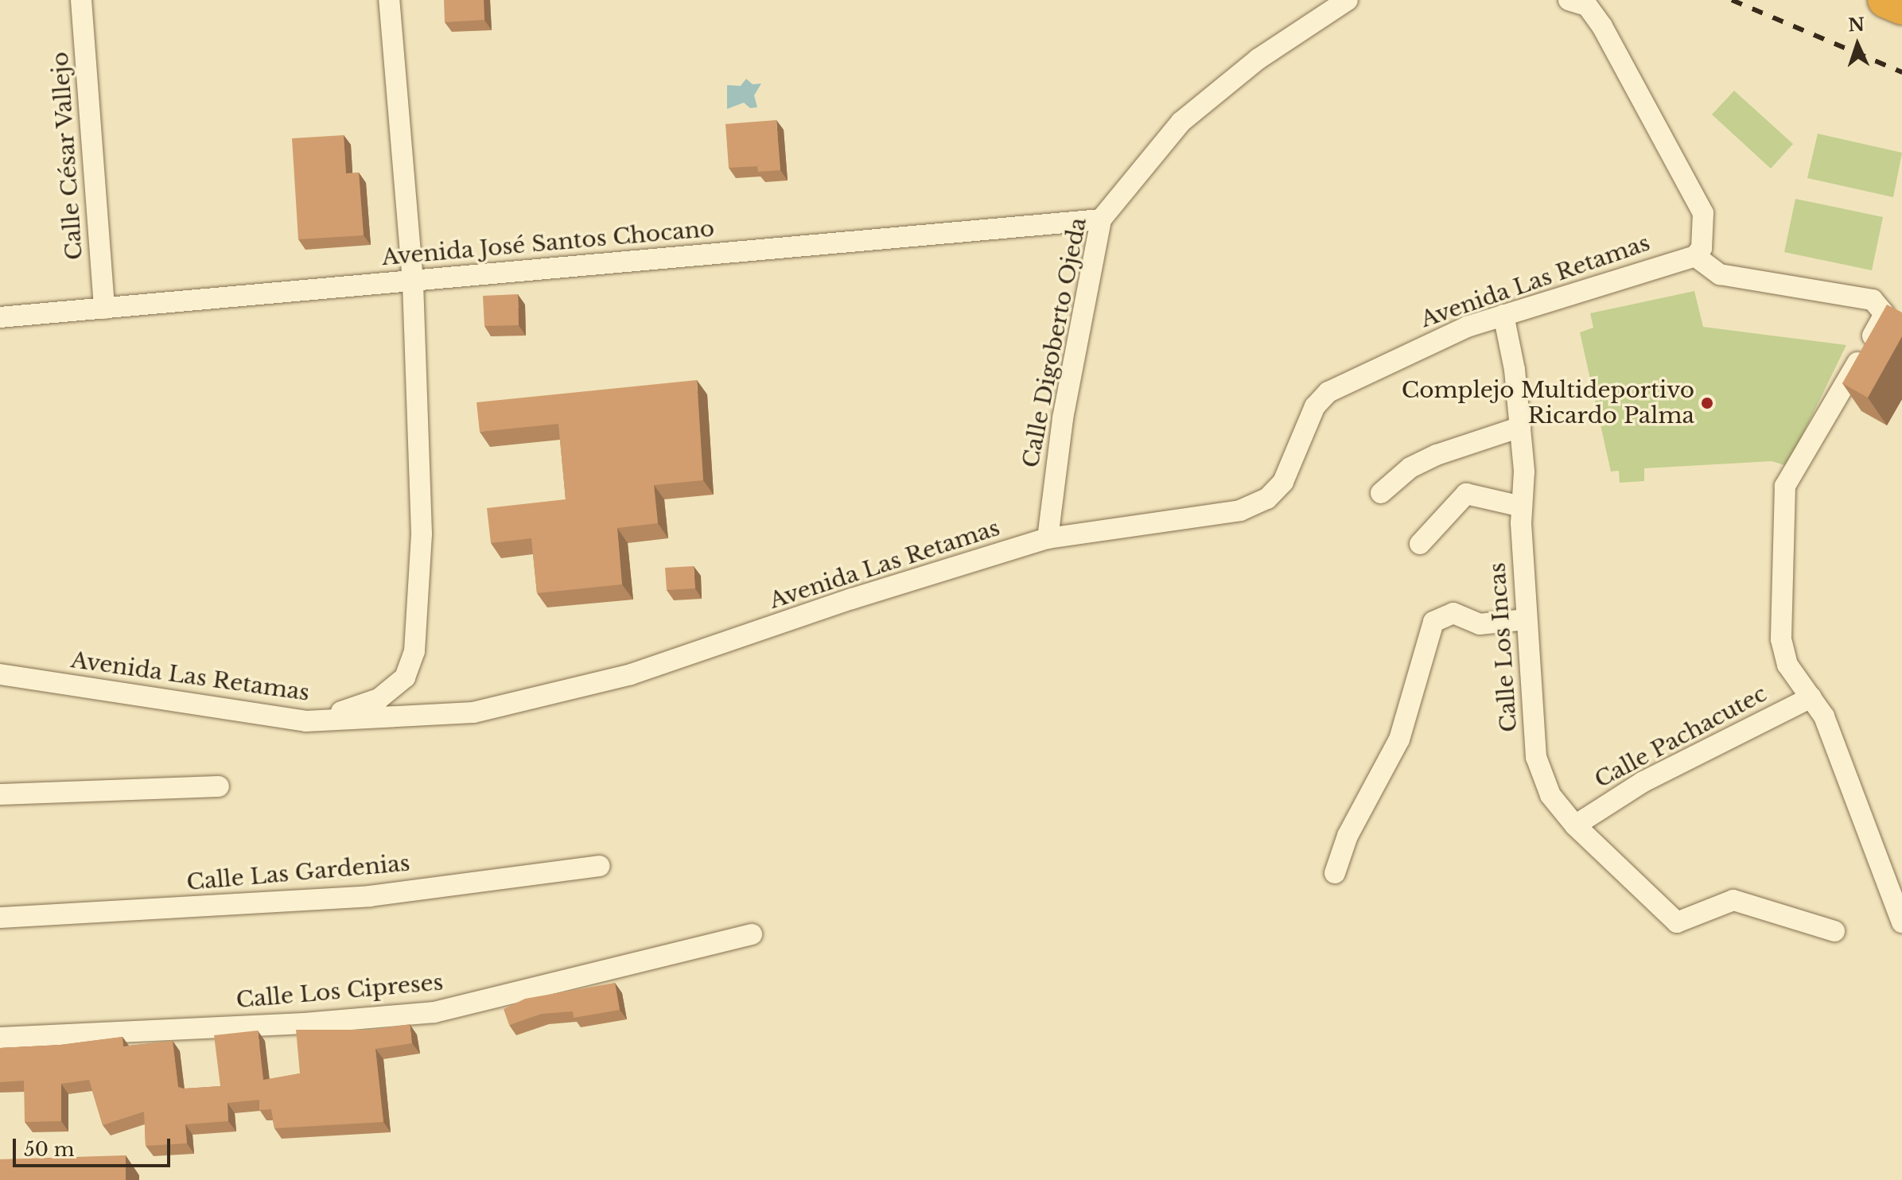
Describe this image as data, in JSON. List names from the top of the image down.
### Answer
{
  "streets": {
    "street": [
      "Calle César Vallejo",
      "Avenida José Santos Chocano",
      "Avenida Las Retamas",
      "Calle Digoberto Ojeda",
      "Calle Los Incas",
      "Calle Pachacutec",
      "Calle Las Gardenias",
      "Calle Los Cipreses"
    ]
  },
  "crossings": [
    ["Calle César Vallejo", "Avenida José Santos Chocano"],
    ["Avenida José Santos Chocano", "Calle Digoberto Ojeda"],
    ["Avenida Las Retamas", "Calle Digoberto Ojeda"],
    ["Avenida Las Retamas", "Calle Los Incas"],
    ["Calle Los Incas", "Calle Pachacutec"]
  ],
  "places": ["Complejo Multideportivo Ricardo Palma"],
  "scale_bar": "50 m",
  "north": "top"
}
